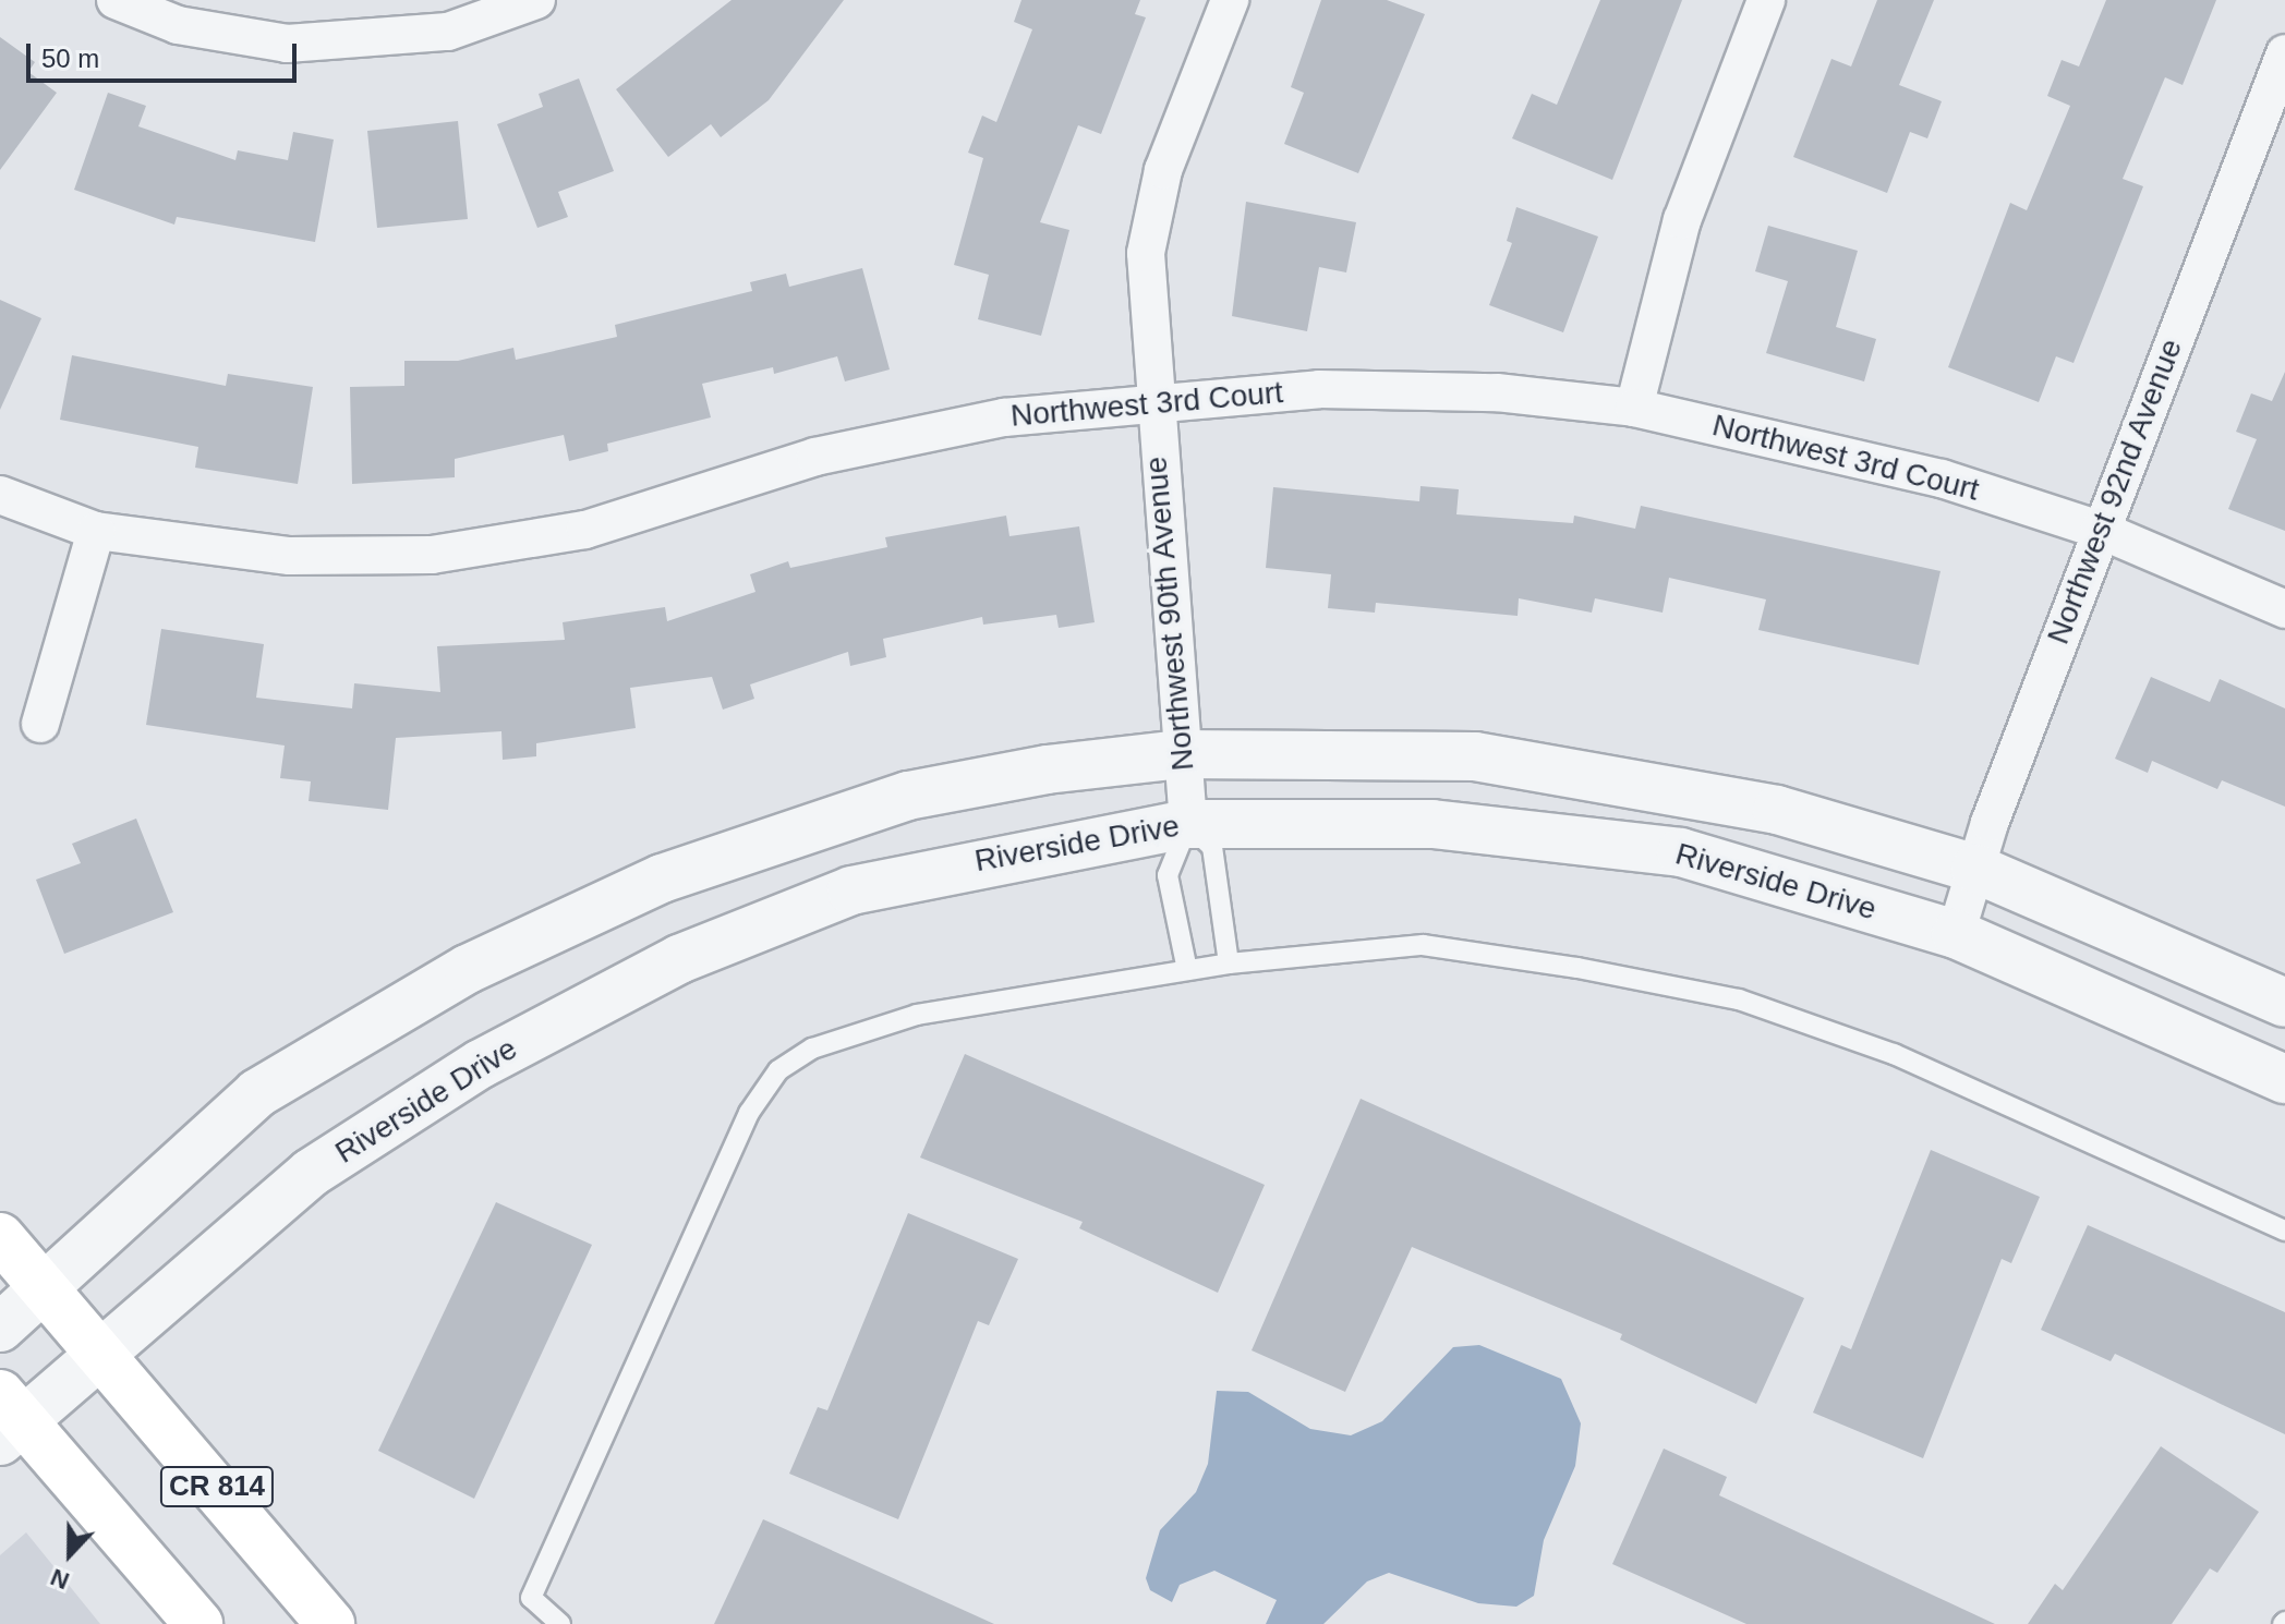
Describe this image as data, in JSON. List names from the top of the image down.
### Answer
{
  "streets": {
    "main road": ["CR 814"],
    "street": [
      "Northwest 3rd Court",
      "Northwest 92nd Avenue",
      "Northwest 90th Avenue",
      "Riverside Drive"
    ]
  },
  "crossings": [
    ["Northwest 3rd Court", "Northwest 92nd Avenue"],
    ["Northwest 3rd Court", "Northwest 90th Avenue"],
    ["Northwest 92nd Avenue", "Riverside Drive"],
    ["Northwest 90th Avenue", "Riverside Drive"],
    ["Riverside Drive", "CR 814"]
  ],
  "scale_bar": "50 m",
  "north": "bottom"
}
